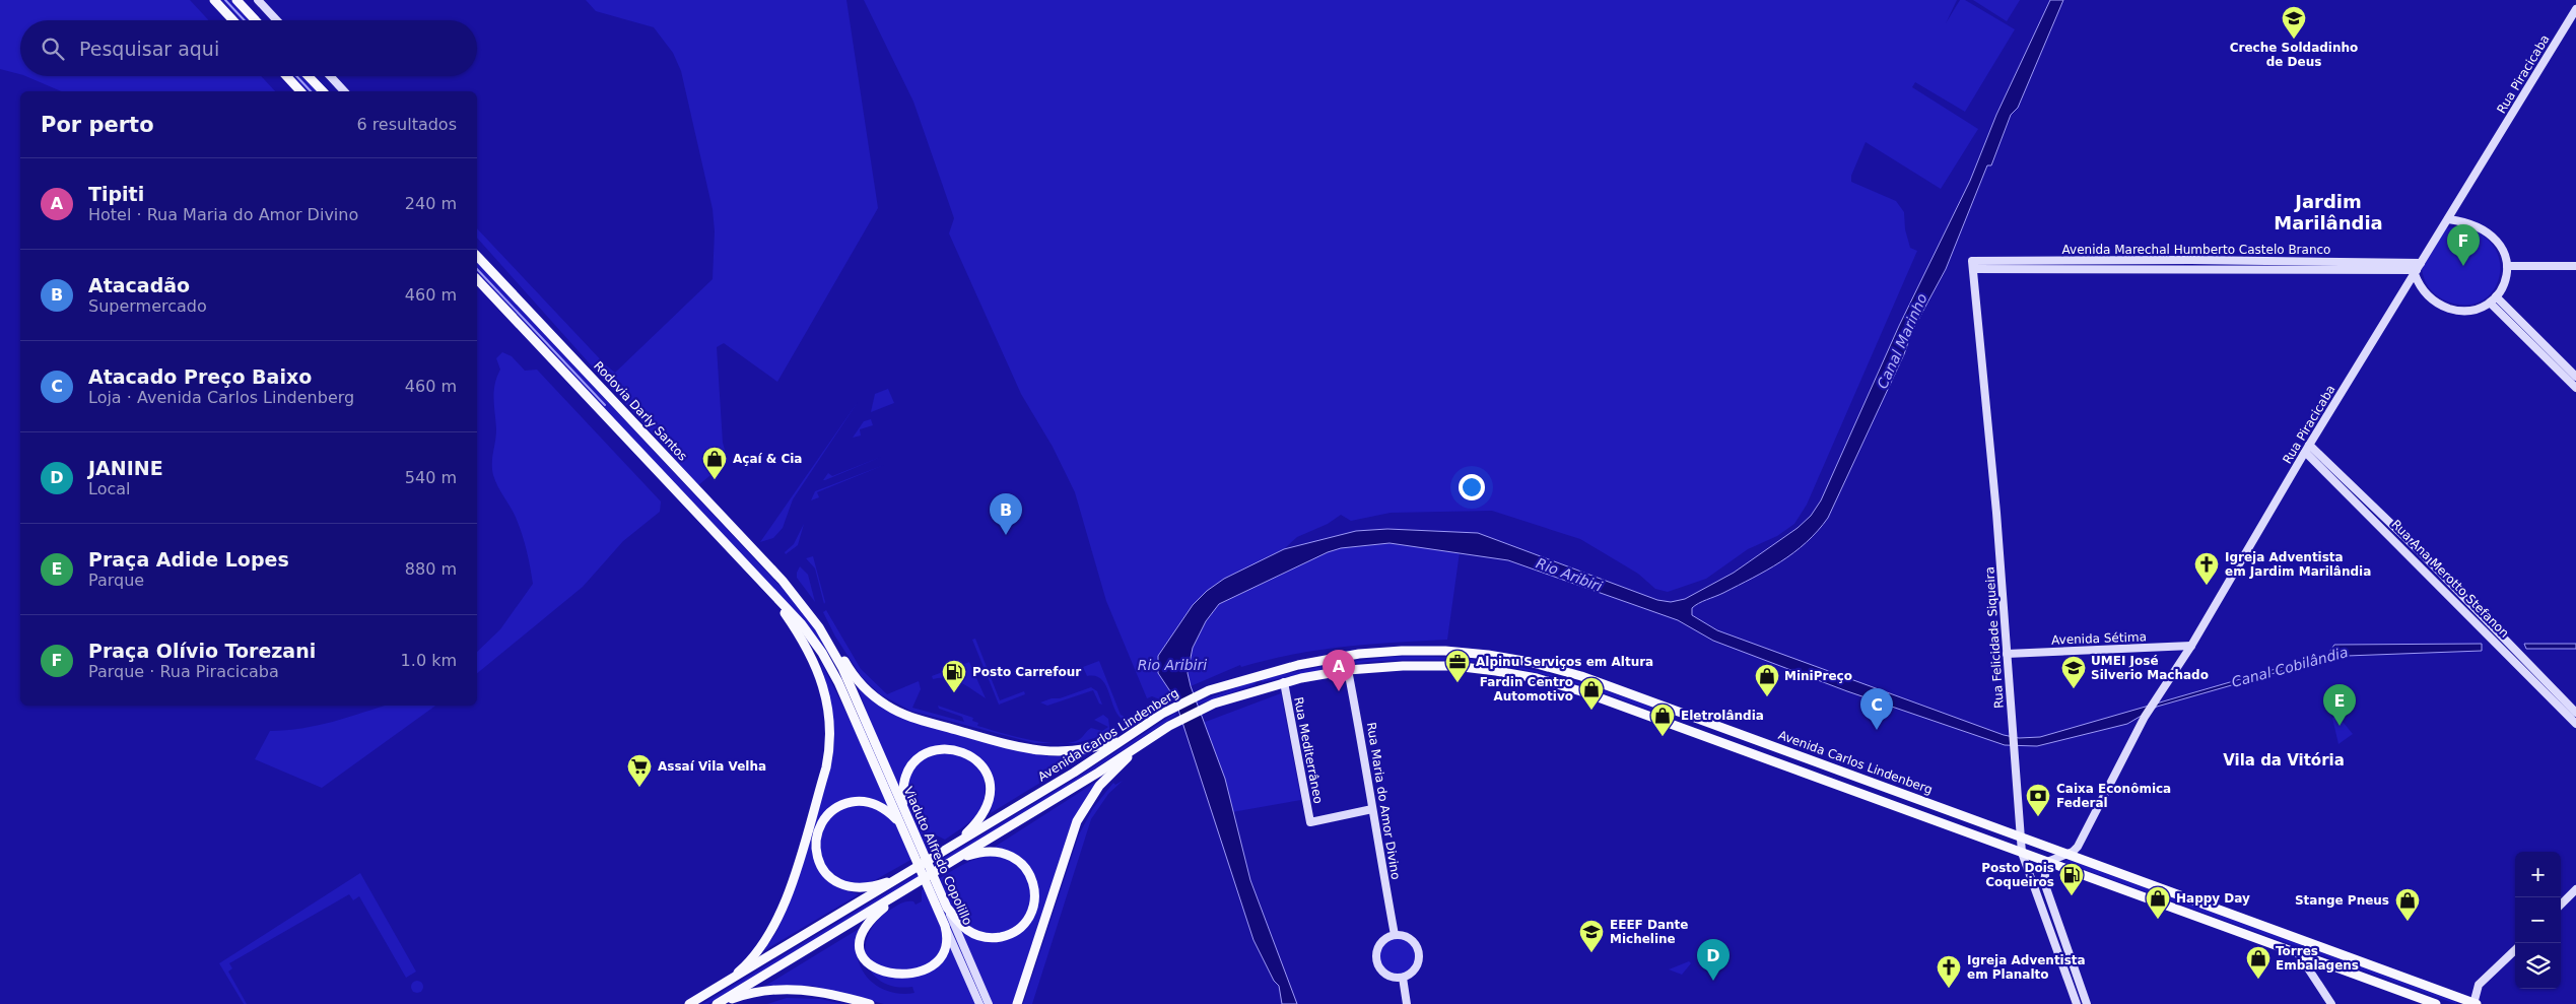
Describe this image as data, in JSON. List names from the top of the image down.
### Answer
{
  "streets": {
    "main road": ["Rodovia Darly Santos", "Avenida Carlos Lindenberg", "Viaduto Alfredo Copolillo"],
    "street": [
      "Rua Piracicaba",
      "Avenida Marechal Humberto Castelo Branco",
      "Rua Ana Merotto Stefanon",
      "Rua Felicidade Siqueira",
      "Avenida Sétima",
      "Rua Mediterrâneo",
      "Rua Maria do Amor Divino"
    ]
  },
  "crossings": [
    ["Rua Piracicaba", "Avenida Marechal Humberto Castelo Branco"],
    ["Rua Piracicaba", "Rua Ana Merotto Stefanon"],
    ["Rua Piracicaba", "Avenida Sétima"],
    ["Rua Piracicaba", "Avenida Carlos Lindenberg"],
    ["Avenida Marechal Humberto Castelo Branco", "Rua Felicidade Siqueira"],
    ["Rodovia Darly Santos", "Viaduto Alfredo Copolillo"],
    ["Rua Felicidade Siqueira", "Avenida Sétima"],
    ["Rua Felicidade Siqueira", "Avenida Carlos Lindenberg"],
    ["Avenida Carlos Lindenberg", "Rua Mediterrâneo"],
    ["Avenida Carlos Lindenberg", "Rua Maria do Amor Divino"],
    ["Rua Mediterrâneo", "Rua Maria do Amor Divino"]
  ],
  "districts": ["Jardim Marilândia", "Vila da Vitória"],
  "water": ["Canal Marinho", "Rio Aribiri", "Canal Cobilândia"],
  "places": {
    "school or university": ["Creche Soldadinho de Deus", "UMEI José Silverio Machado", "EEEF Dante Micheline"],
    "shop": [
      "Açaí & Cia",
      "MiniPreço",
      "Fardin Centro Automotivo",
      "Eletrolândia",
      "Happy Day",
      "Stange Pneus",
      "Torres Embalagens"
    ],
    "church": ["Igreja Adventista em Jardim Marilândia", "Igreja Adventista em Planalto"],
    "office": ["Alpinu Serviços em Altura"],
    "fuel station": ["Posto Carrefour", "Posto Dois Coqueiros"],
    "supermarket": ["Assaí Vila Velha"],
    "bank": ["Caixa Econômica Federal"]
  },
  "page": {
    "search": "Pesquisar aqui",
    "heading": ["Por perto", "6 resultados"],
    "list": [
      {
        "mark": "A",
        "name": "Tipiti",
        "note": "Hotel · Rua Maria do Amor Divino",
        "value": "240 m"
      },
      {
        "mark": "B",
        "name": "Atacadão",
        "note": "Supermercado",
        "value": "460 m"
      },
      {
        "mark": "C",
        "name": "Atacado Preço Baixo",
        "note": "Loja · Avenida Carlos Lindenberg",
        "value": "460 m"
      },
      {
        "mark": "D",
        "name": "JANINE",
        "note": "Local",
        "value": "540 m"
      },
      {
        "mark": "E",
        "name": "Praça Adide Lopes",
        "note": "Parque",
        "value": "880 m"
      },
      {
        "mark": "F",
        "name": "Praça Olívio Torezani",
        "note": "Parque · Rua Piracicaba",
        "value": "1.0 km"
      }
    ],
    "pins": [
      "F",
      "B",
      "A",
      "E",
      "C",
      "D"
    ],
    "map_buttons": ["+", "−"]
  }
}
